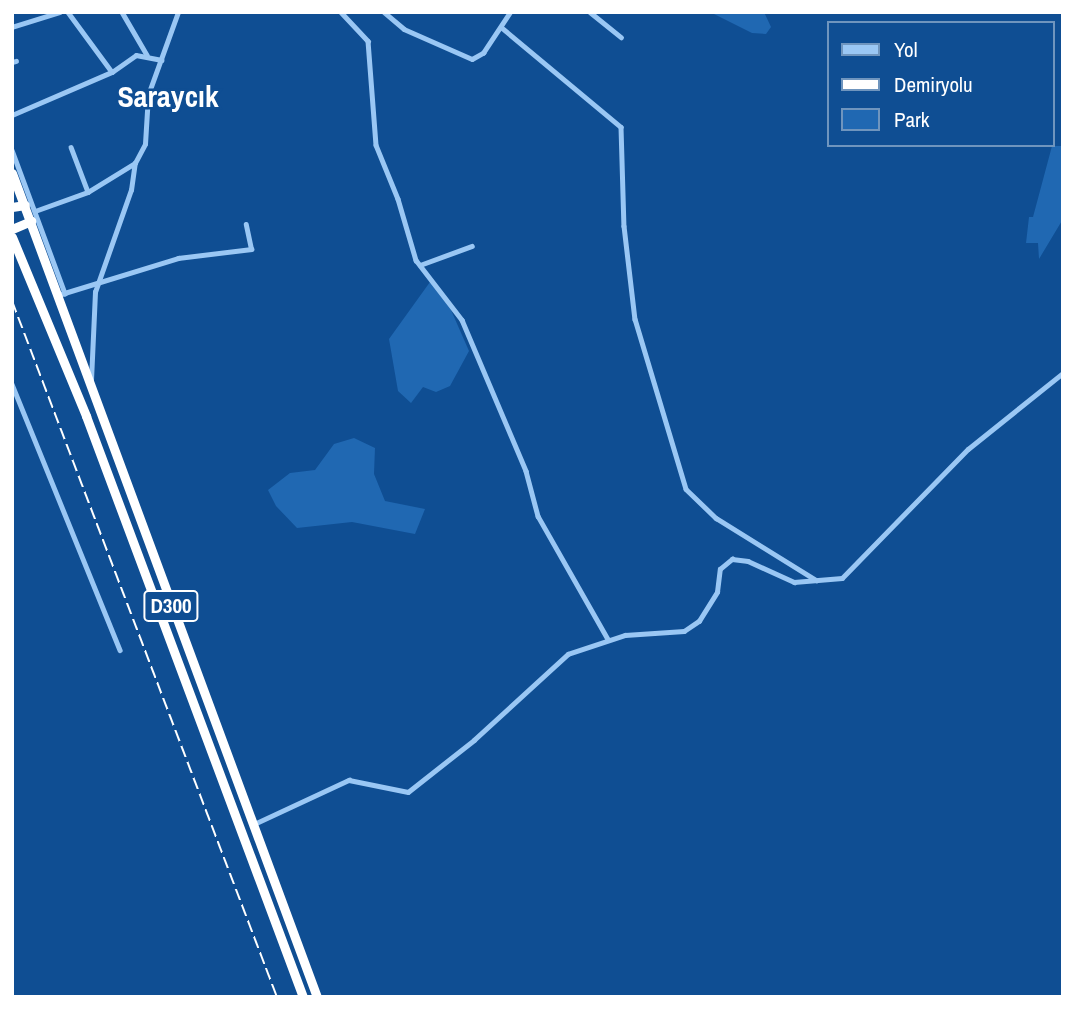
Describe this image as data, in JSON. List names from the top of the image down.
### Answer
{
  "streets": {
    "highway": ["D300"]
  },
  "districts": ["Saraycık"],
  "legend": ["Yol", "Demiryolu", "Park"]
}
